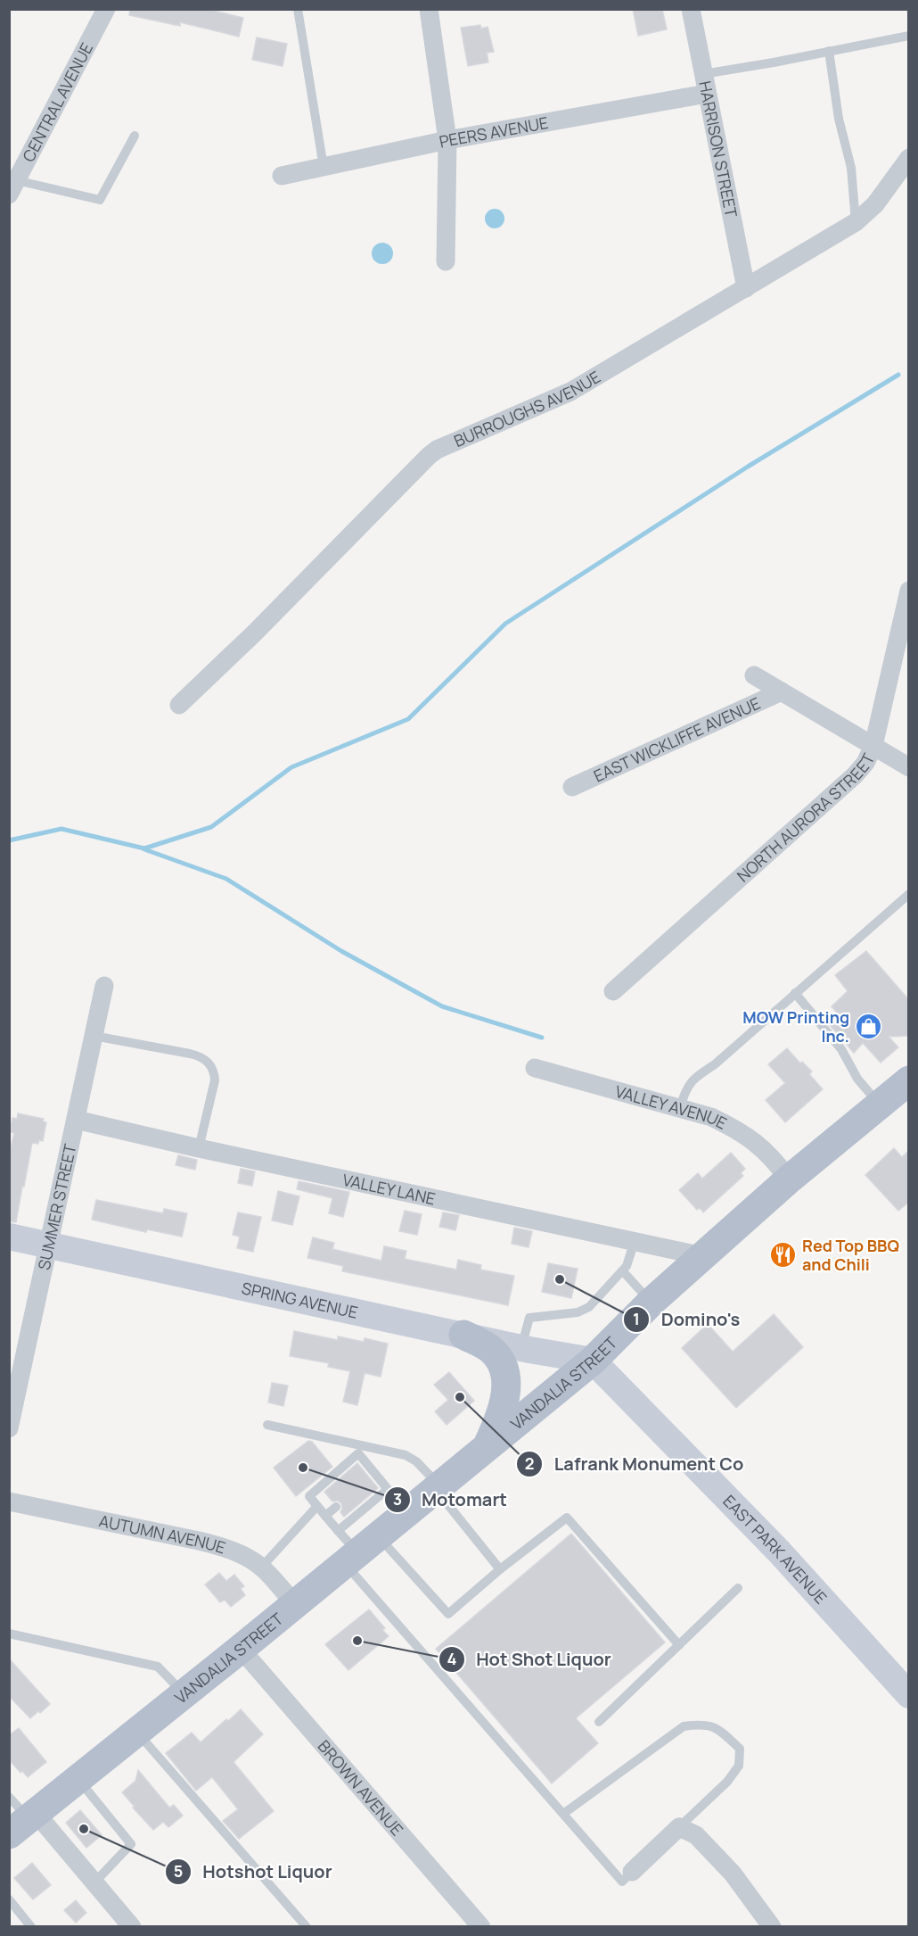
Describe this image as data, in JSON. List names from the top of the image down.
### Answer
{
  "streets": {
    "main road": ["VANDALIA STREET"],
    "street": [
      "CENTRAL AVENUE",
      "PEERS AVENUE",
      "HARRISON STREET",
      "BURROUGHS AVENUE",
      "EAST WICKLIFFE AVENUE",
      "NORTH AURORA STREET",
      "VALLEY AVENUE",
      "VALLEY LANE",
      "SUMMER STREET",
      "SPRING AVENUE",
      "AUTUMN AVENUE",
      "EAST PARK AVENUE",
      "BROWN AVENUE"
    ]
  },
  "crossings": [
    ["PEERS AVENUE", "HARRISON STREET"],
    ["HARRISON STREET", "BURROUGHS AVENUE"],
    ["EAST WICKLIFFE AVENUE", "NORTH AURORA STREET"],
    ["VALLEY AVENUE", "VANDALIA STREET"],
    ["VALLEY LANE", "SUMMER STREET"],
    ["VALLEY LANE", "VANDALIA STREET"],
    ["SUMMER STREET", "SPRING AVENUE"],
    ["SPRING AVENUE", "VANDALIA STREET"],
    ["SPRING AVENUE", "EAST PARK AVENUE"],
    ["VANDALIA STREET", "AUTUMN AVENUE"],
    ["VANDALIA STREET", "EAST PARK AVENUE"],
    ["VANDALIA STREET", "BROWN AVENUE"]
  ],
  "places": {
    "shop": ["MOW Printing Inc."],
    "restaurant": ["Red Top BBQ and Chili"],
    "other": [
      "Domino's",
      "Lafrank Monument Co",
      "Motomart",
      "Hot Shot Liquor",
      "Hotshot Liquor"
    ]
  }
}
